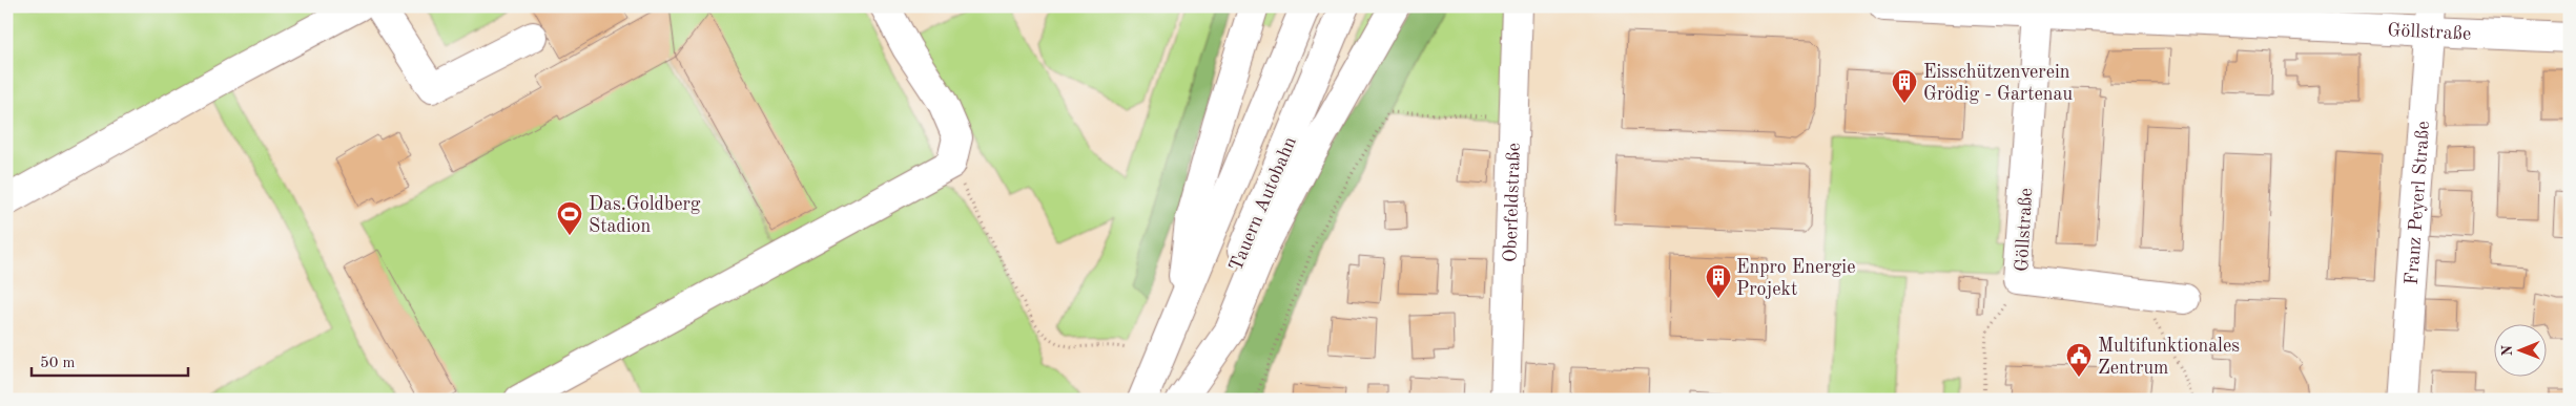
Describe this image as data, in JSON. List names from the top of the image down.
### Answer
{
  "streets": {
    "main road": [
      "Göllstraße",
      "Tauern Autobahn",
      "Oberfeldstraße",
      "Franz Peyerl Straße"
    ]
  },
  "crossings": [
    ["Göllstraße", "Franz Peyerl Straße"]
  ],
  "places": {
    "building": ["Eisschützenverein Grödig - Gartenau", "Enpro Energie Projekt"],
    "sports": ["Das.Goldberg Stadion"],
    "public building": ["Multifunktionales Zentrum"]
  },
  "scale_bar": "50 m",
  "north": "left"
}
